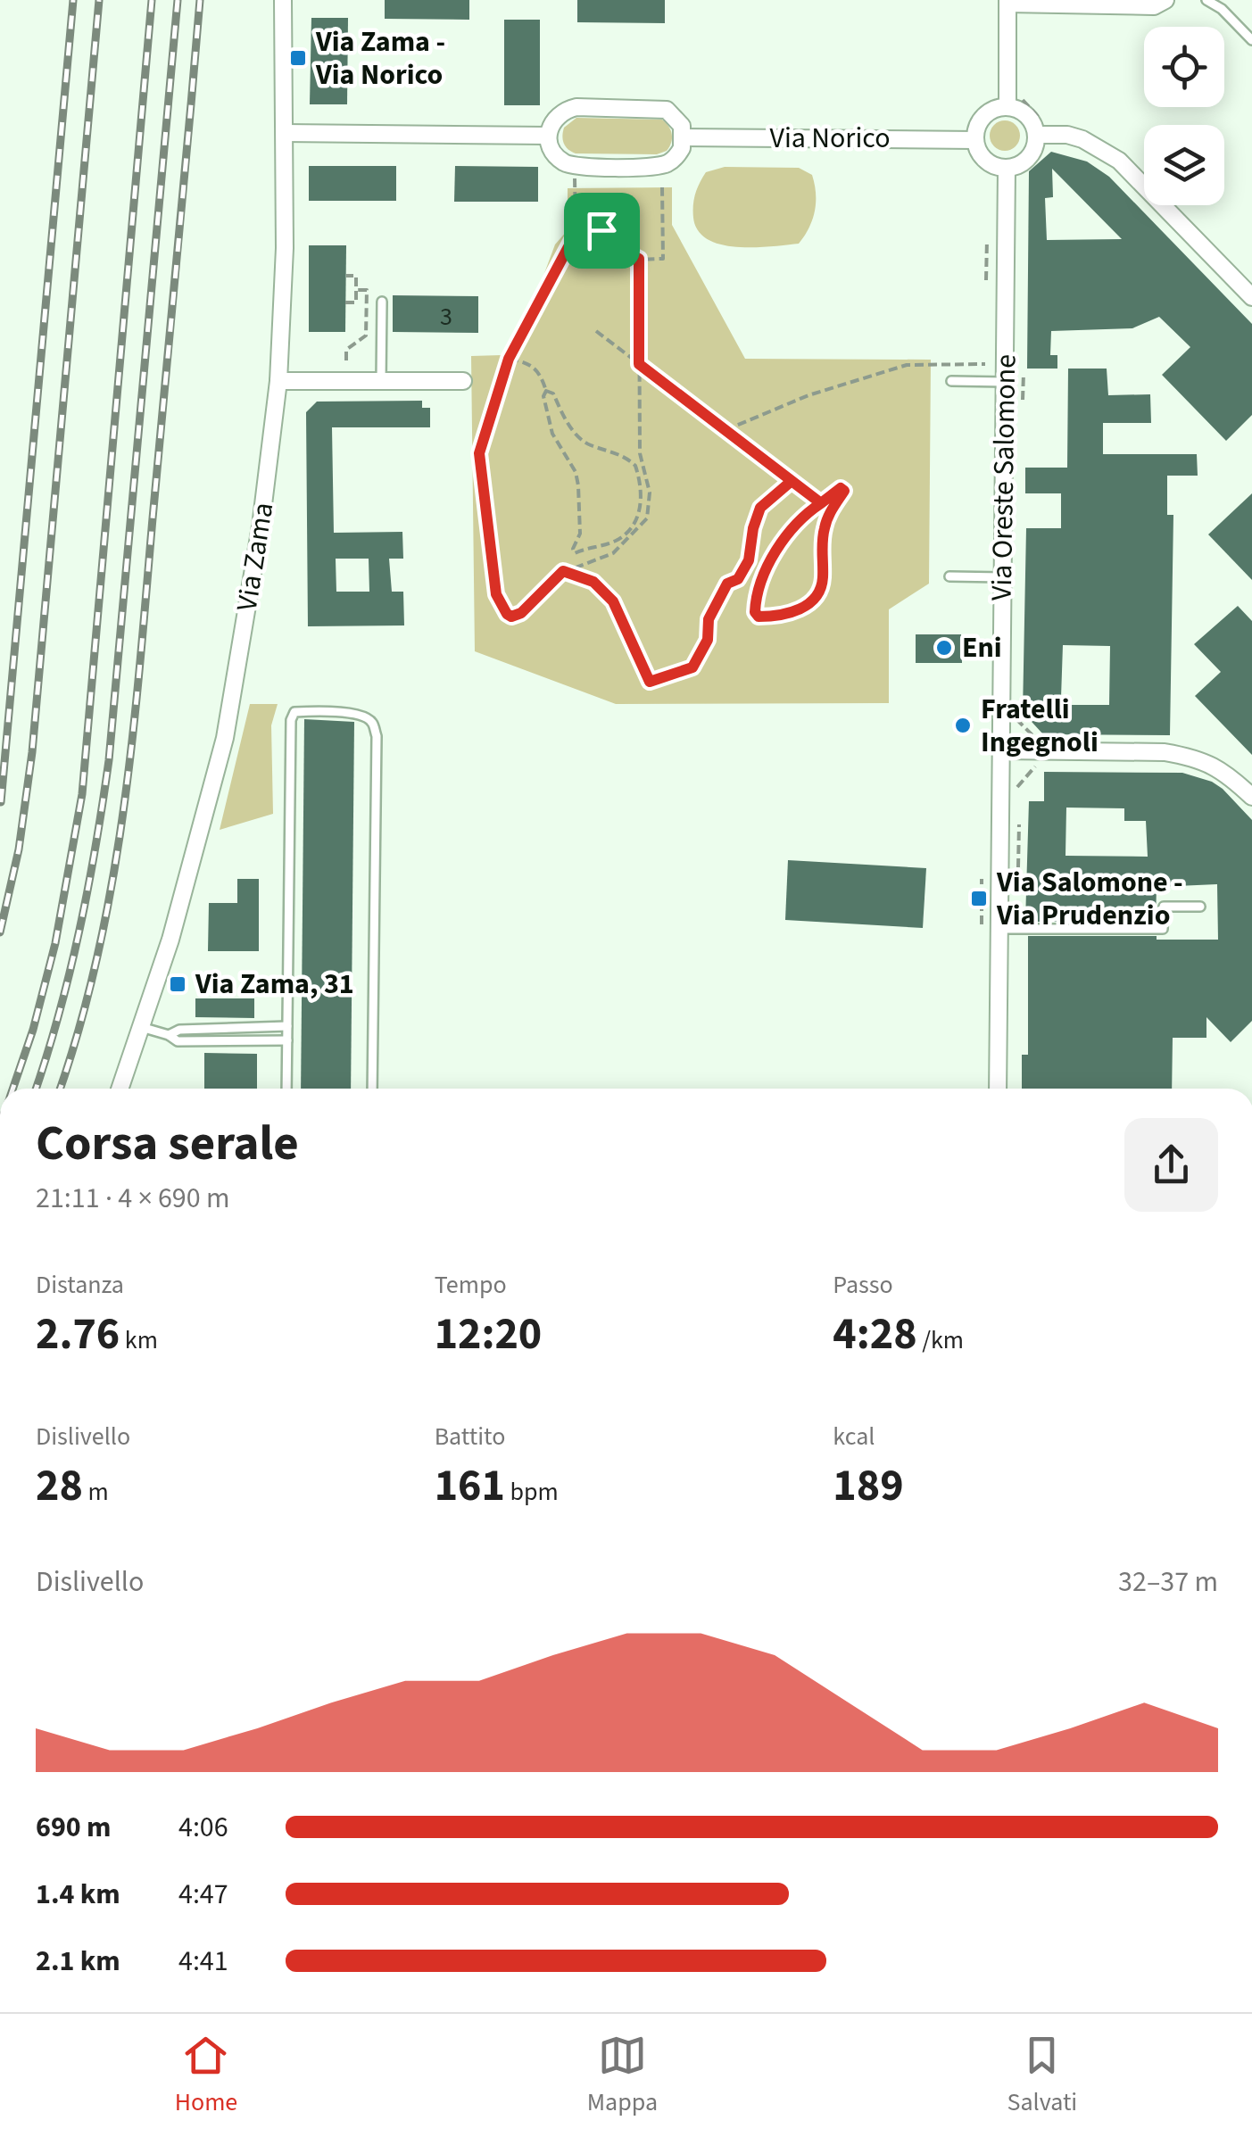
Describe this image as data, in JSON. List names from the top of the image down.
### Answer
{
  "streets": {
    "street": ["Via Norico", "Via Oreste Salomone", "Via Zama"]
  },
  "crossings": [
    ["Via Norico", "Via Oreste Salomone"]
  ],
  "places": {
    "transit": ["Via Zama - Via Norico", "Via Salomone - Via Prudenzio", "Via Zama, 31"],
    "other": ["Eni", "Fratelli Ingegnoli"]
  },
  "house_numbers": ["3"],
  "page": {
    "heading": ["Corsa serale", "21:11 · 4 × 690 m"],
    "stats": [
      ["Distanza", "2.76 km"],
      ["Tempo", "12:20"],
      ["Passo", "4:28 /km"],
      ["Dislivello", "28 m"],
      ["Battito", "161 bpm"],
      ["kcal", "189"]
    ],
    "chart": ["Dislivello", "32–37 m"],
    "list": [
      {
        "name": "690 m",
        "note": "4:06"
      },
      {
        "name": "1.4 km",
        "note": "4:47"
      },
      {
        "name": "2.1 km",
        "note": "4:41"
      }
    ],
    "tabs": ["Home", "Mappa", "Salvati"]
  }
}
